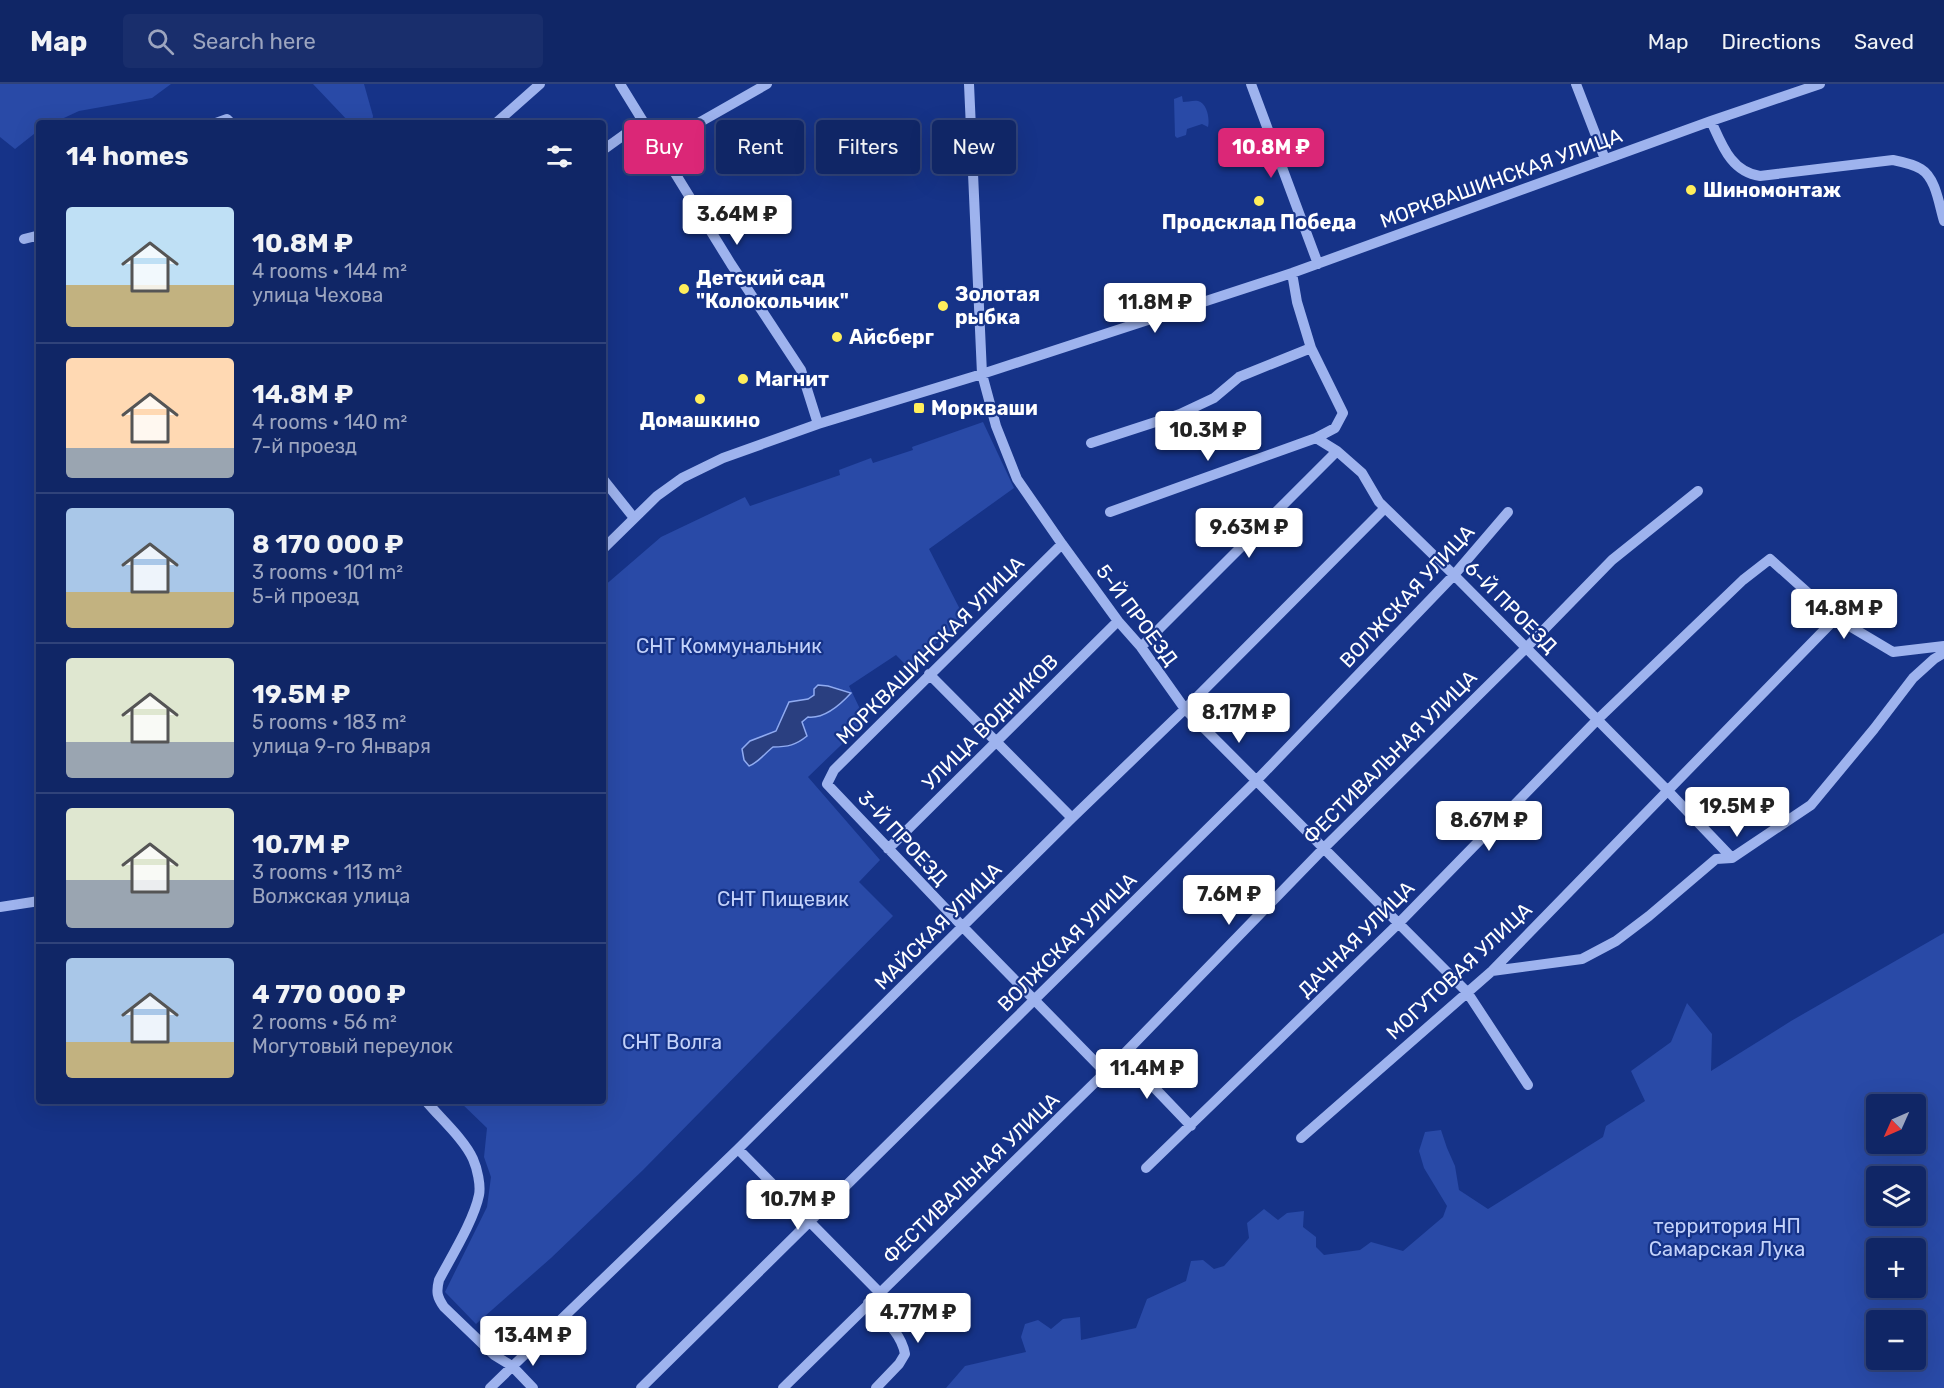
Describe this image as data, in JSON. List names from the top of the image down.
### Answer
{
  "streets": {
    "street": [
      "МОРКВАШИНСКАЯ УЛИЦА",
      "ВОЛЖСКАЯ УЛИЦА",
      "6-Й ПРОЕЗД",
      "5-Й ПРОЕЗД",
      "УЛИЦА ВОДНИКОВ",
      "ФЕСТИВАЛЬНАЯ УЛИЦА",
      "3-Й ПРОЕЗД",
      "МАЙСКАЯ УЛИЦА",
      "ДАЧНАЯ УЛИЦА",
      "МОГУТОВАЯ УЛИЦА"
    ]
  },
  "crossings": [
    ["МОРКВАШИНСКАЯ УЛИЦА", "5-Й ПРОЕЗД"],
    ["МОРКВАШИНСКАЯ УЛИЦА", "3-Й ПРОЕЗД"],
    ["ВОЛЖСКАЯ УЛИЦА", "6-Й ПРОЕЗД"],
    ["ВОЛЖСКАЯ УЛИЦА", "5-Й ПРОЕЗД"],
    ["ВОЛЖСКАЯ УЛИЦА", "3-Й ПРОЕЗД"],
    ["6-Й ПРОЕЗД", "ФЕСТИВАЛЬНАЯ УЛИЦА"],
    ["6-Й ПРОЕЗД", "МАЙСКАЯ УЛИЦА"],
    ["6-Й ПРОЕЗД", "ДАЧНАЯ УЛИЦА"],
    ["6-Й ПРОЕЗД", "МОГУТОВАЯ УЛИЦА"],
    ["5-Й ПРОЕЗД", "УЛИЦА ВОДНИКОВ"],
    ["5-Й ПРОЕЗД", "ФЕСТИВАЛЬНАЯ УЛИЦА"],
    ["5-Й ПРОЕЗД", "МАЙСКАЯ УЛИЦА"],
    ["5-Й ПРОЕЗД", "ДАЧНАЯ УЛИЦА"],
    ["5-Й ПРОЕЗД", "МОГУТОВАЯ УЛИЦА"],
    ["УЛИЦА ВОДНИКОВ", "3-Й ПРОЕЗД"],
    ["ФЕСТИВАЛЬНАЯ УЛИЦА", "3-Й ПРОЕЗД"],
    ["3-Й ПРОЕЗД", "МАЙСКАЯ УЛИЦА"],
    ["ДАЧНАЯ УЛИЦА", "МОГУТОВАЯ УЛИЦА"]
  ],
  "parks": [
    "СНТ Коммунальник",
    "СНТ Пищевик",
    "СНТ Волга",
    "территория НП Самарская Лука"
  ],
  "places": {
    "other": [
      "Шиномонтаж",
      "Продсклад Победа",
      "Детский сад \"Колокольчик\"",
      "Золотая рыбка",
      "Айсберг",
      "Магнит",
      "Домашкино"
    ],
    "transit": ["Моркваши"]
  },
  "north": "bottom left",
  "page": {
    "header": "Map",
    "search": "Search here",
    "nav": ["Map", "Directions", "Saved"],
    "chip": [
      "Buy",
      "Rent",
      "Filters",
      "New"
    ],
    "heading": "14 homes",
    "price": [
      "10.8M ₽",
      "3.64M ₽",
      "11.8M ₽",
      "10.3M ₽",
      "9.63M ₽",
      "14.8M ₽",
      "8.17M ₽",
      "19.5M ₽",
      "8.67M ₽",
      "7.6M ₽",
      "11.4M ₽",
      "10.7M ₽",
      "4.77M ₽",
      "13.4M ₽"
    ],
    "list": [
      {
        "name": "10.8M ₽",
        "note": "4 rooms · 144 m² · улица Чехова"
      },
      {
        "name": "14.8M ₽",
        "note": "4 rooms · 140 m² · 7-й проезд"
      },
      {
        "name": "8 170 000 ₽",
        "note": "3 rooms · 101 m² · 5-й проезд"
      },
      {
        "name": "19.5M ₽",
        "note": "5 rooms · 183 m² · улица 9-го Января"
      },
      {
        "name": "10.7M ₽",
        "note": "3 rooms · 113 m² · Волжская улица"
      },
      {
        "name": "4 770 000 ₽",
        "note": "2 rooms · 56 m² · Могутовый переулок"
      }
    ],
    "map_buttons": ["+", "−"]
  }
}
